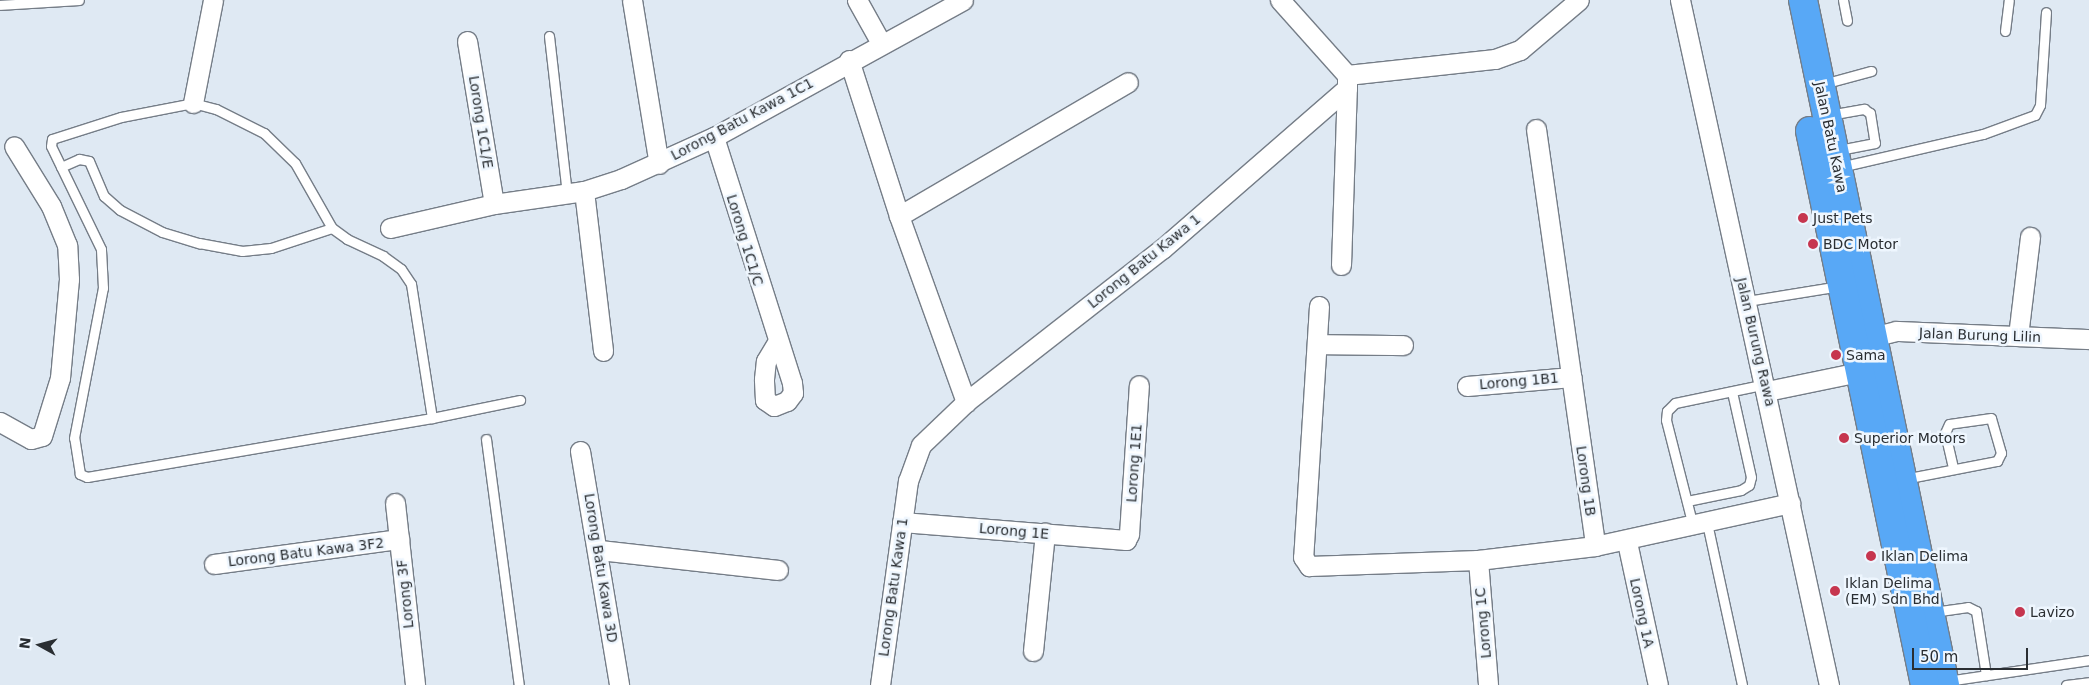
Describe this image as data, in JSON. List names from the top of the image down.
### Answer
{
  "streets": {
    "highway": ["Jalan Batu Kawa"],
    "street": [
      "Lorong Batu Kawa 1C1",
      "Lorong 1C1/E",
      "Lorong 1C1/C",
      "Lorong Batu Kawa 1",
      "Jalan Burung Lilin",
      "Jalan Burung Rawa",
      "Lorong 1B1",
      "Lorong 1E1",
      "Lorong 1B",
      "Lorong 1E",
      "Lorong Batu Kawa 3F2",
      "Lorong Batu Kawa 3D",
      "Lorong 3F",
      "Lorong 1A",
      "Lorong 1C"
    ]
  },
  "crossings": [
    ["Lorong Batu Kawa 1C1", "Lorong 1C1/E"],
    ["Lorong Batu Kawa 1C1", "Lorong 1C1/C"],
    ["Jalan Batu Kawa", "Jalan Burung Lilin"],
    ["Lorong Batu Kawa 1", "Lorong 1E"],
    ["Lorong 1B1", "Lorong 1B"],
    ["Lorong 1E1", "Lorong 1E"],
    ["Lorong Batu Kawa 3F2", "Lorong 3F"]
  ],
  "places": [
    "Just Pets",
    "BDC Motor",
    "Sama",
    "Superior Motors",
    "Iklan Delima",
    "Iklan Delima (EM) Sdn Bhd",
    "Lavizo"
  ],
  "scale_bar": "50 m",
  "north": "left"
}
